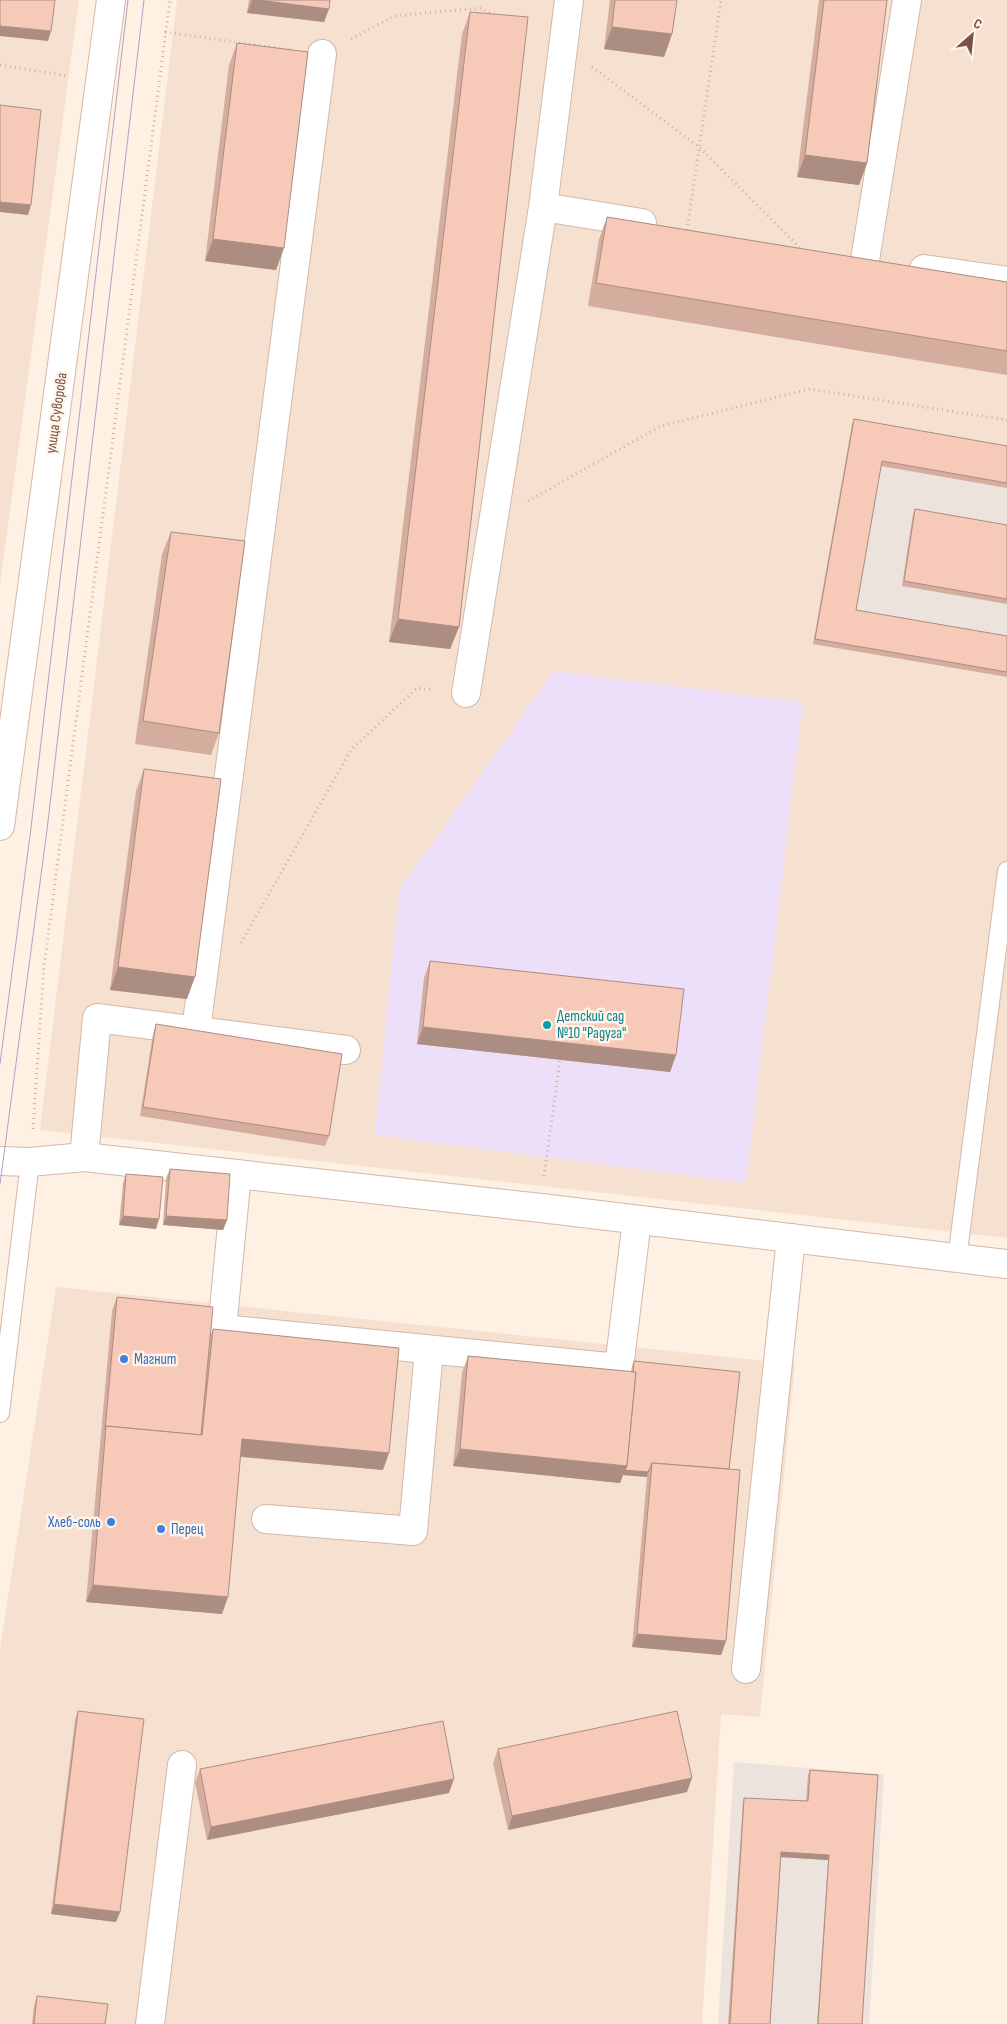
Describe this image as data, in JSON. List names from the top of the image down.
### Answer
{
  "streets": {
    "street": ["улица Суворова"]
  },
  "places": [
    "Детский сад №10 \"Радуга\"",
    "Магнит",
    "Хлеб-соль",
    "Перец"
  ],
  "north": "top right"
}
